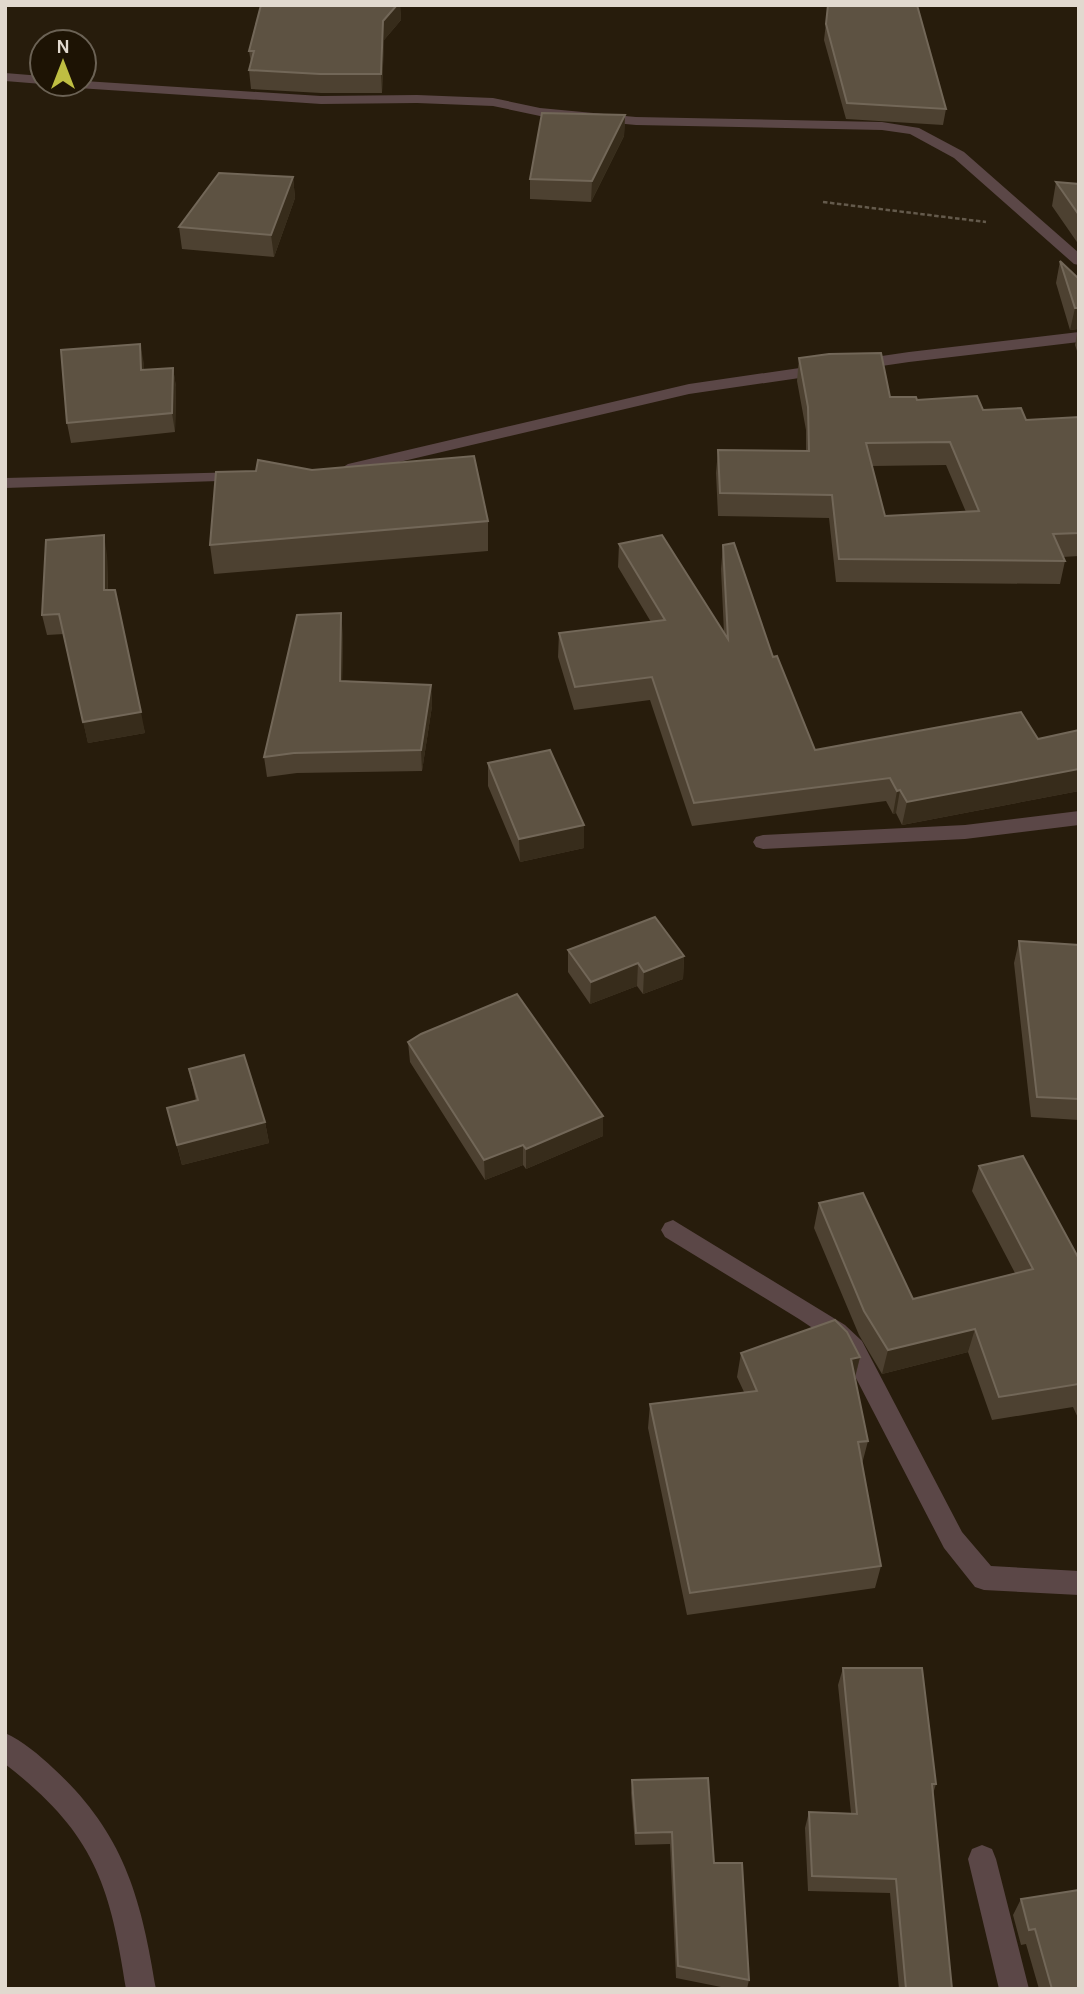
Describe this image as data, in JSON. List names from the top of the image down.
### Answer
{
  "north": "top"
}
